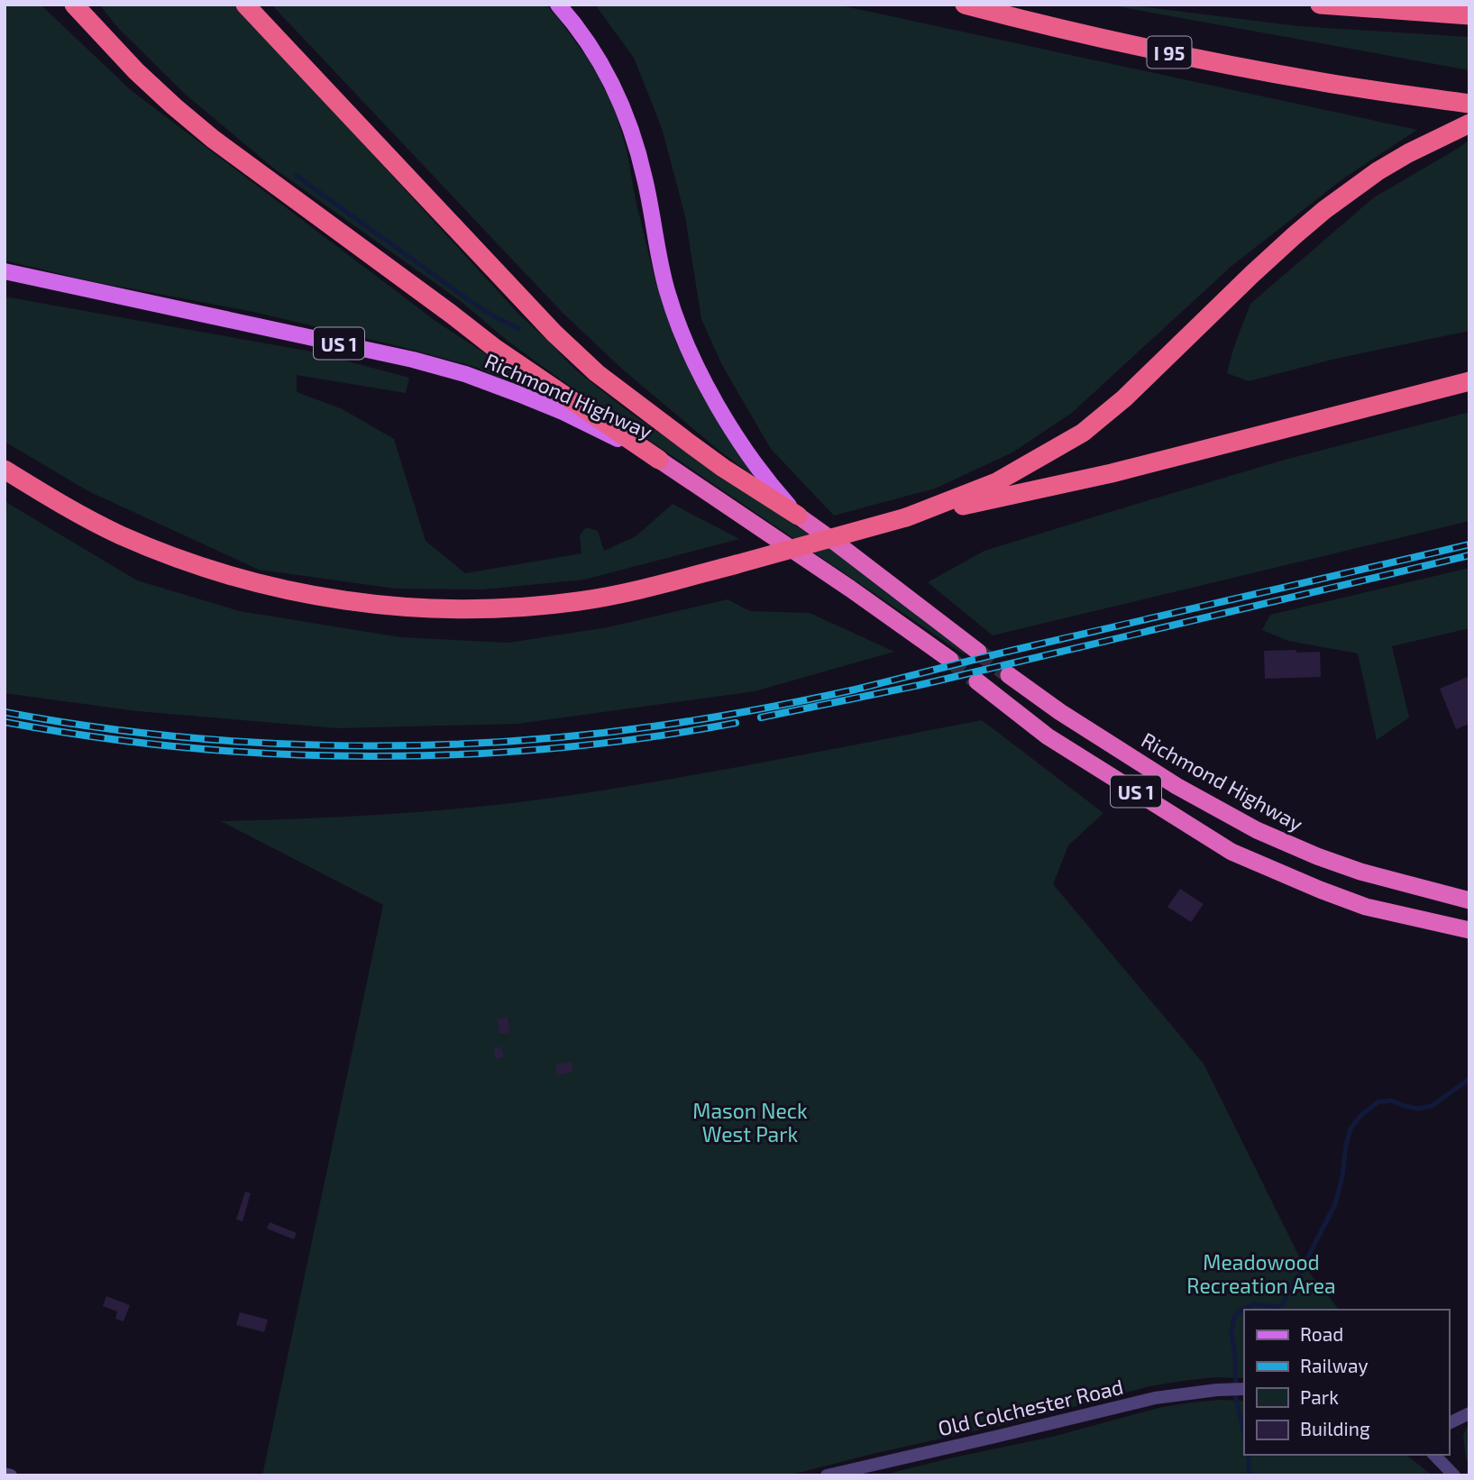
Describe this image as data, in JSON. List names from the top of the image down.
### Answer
{
  "streets": {
    "highway": ["I 95", "US 1", "Richmond Highway"],
    "street": ["Old Colchester Road"]
  },
  "parks": ["Mason Neck West Park", "Meadowood Recreation Area"],
  "legend": [
    "Road",
    "Railway",
    "Park",
    "Building"
  ]
}
